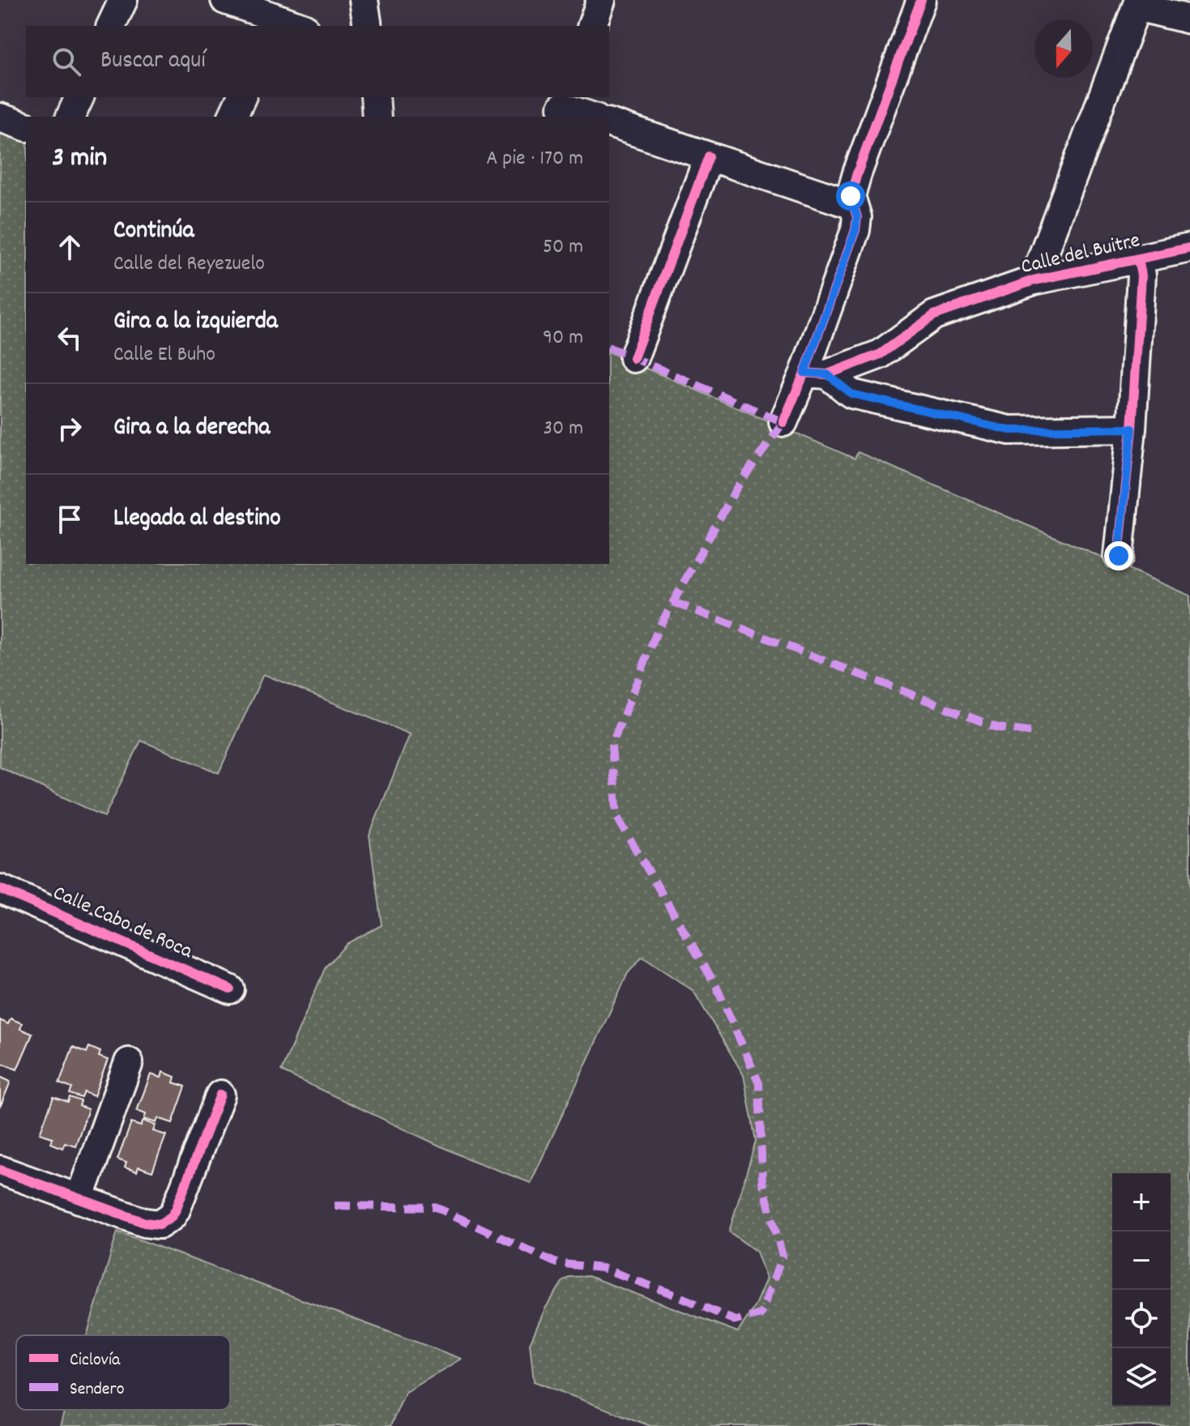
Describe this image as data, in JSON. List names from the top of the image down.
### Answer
{
  "streets": {
    "street": ["Calle del Buitre", "Calle Cabo de Roca"]
  },
  "legend": ["Ciclovía", "Sendero"],
  "north": "bottom",
  "page": {
    "search": "Buscar aquí",
    "heading": ["3 min", "A pie · 170 m"],
    "list": [
      ["Continúa", "Calle del Reyezuelo", "50 m"],
      ["Gira a la izquierda", "Calle El Buho", "90 m"],
      ["Gira a la derecha", "30 m"],
      "Llegada al destino"
    ],
    "map_buttons": ["+", "−"]
  }
}
